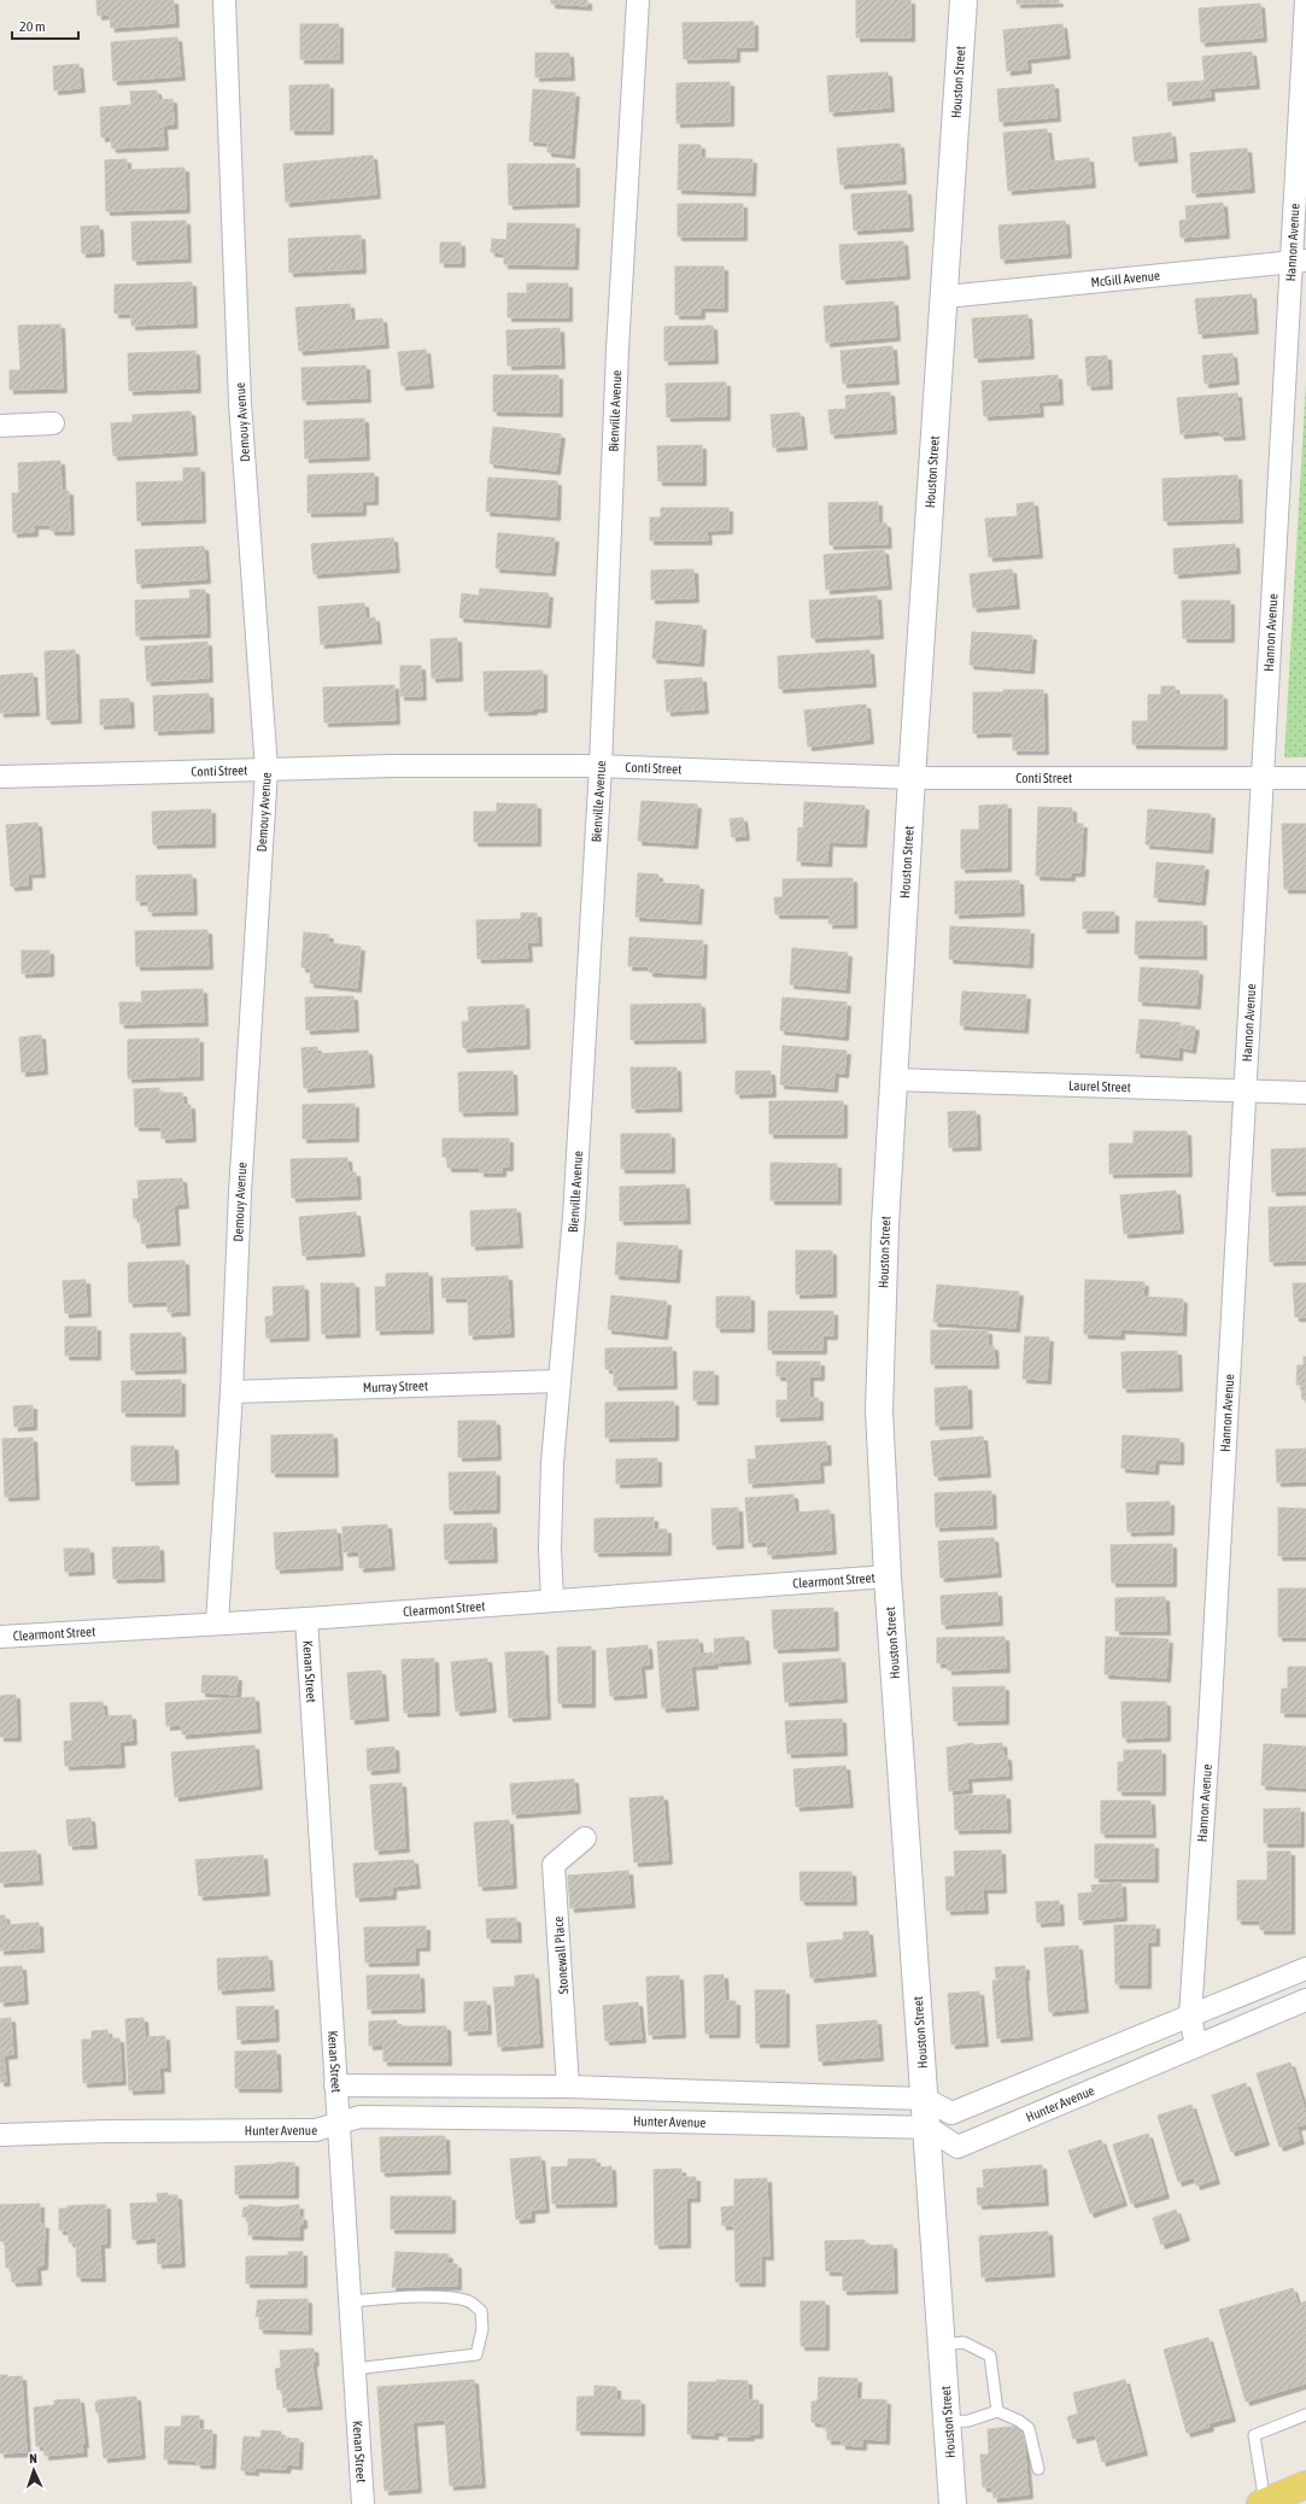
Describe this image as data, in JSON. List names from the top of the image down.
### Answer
{
  "streets": {
    "street": [
      "Houston Street",
      "Hannon Avenue",
      "McGill Avenue",
      "Bienville Avenue",
      "Demouy Avenue",
      "Conti Street",
      "Laurel Street",
      "Murray Street",
      "Clearmont Street",
      "Kenan Street",
      "Stonewall Place",
      "Hunter Avenue"
    ]
  },
  "crossings": [
    ["Houston Street", "McGill Avenue"],
    ["Houston Street", "Conti Street"],
    ["Houston Street", "Laurel Street"],
    ["Houston Street", "Clearmont Street"],
    ["Houston Street", "Hunter Avenue"],
    ["Hannon Avenue", "McGill Avenue"],
    ["Hannon Avenue", "Conti Street"],
    ["Hannon Avenue", "Laurel Street"],
    ["Hannon Avenue", "Hunter Avenue"],
    ["Bienville Avenue", "Conti Street"],
    ["Bienville Avenue", "Murray Street"],
    ["Bienville Avenue", "Clearmont Street"],
    ["Demouy Avenue", "Conti Street"],
    ["Demouy Avenue", "Murray Street"],
    ["Demouy Avenue", "Clearmont Street"],
    ["Clearmont Street", "Kenan Street"],
    ["Kenan Street", "Hunter Avenue"]
  ],
  "scale_bar": "20 m",
  "north": "top"
}
